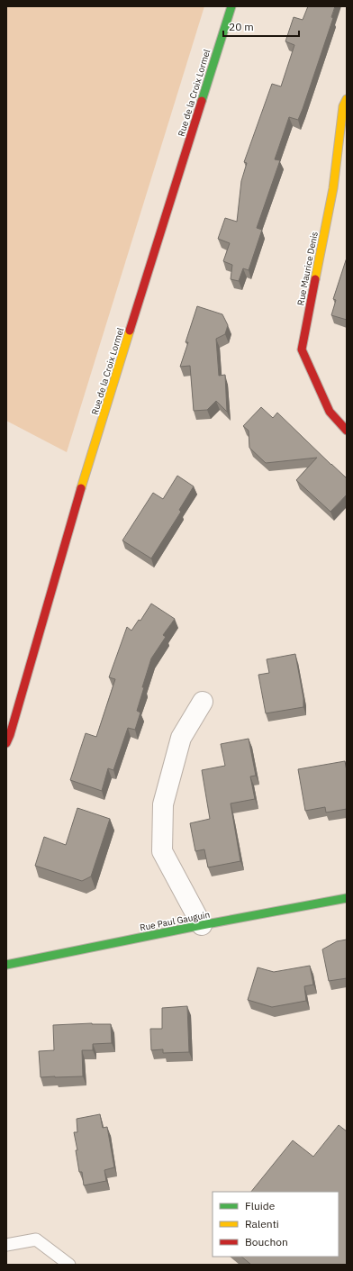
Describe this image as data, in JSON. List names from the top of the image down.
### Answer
{
  "streets": {
    "street": ["Rue de la Croix Lormel", "Rue Maurice Denis", "Rue Paul Gauguin"]
  },
  "legend": ["Fluide", "Ralenti", "Bouchon"],
  "scale_bar": "20 m"
}
